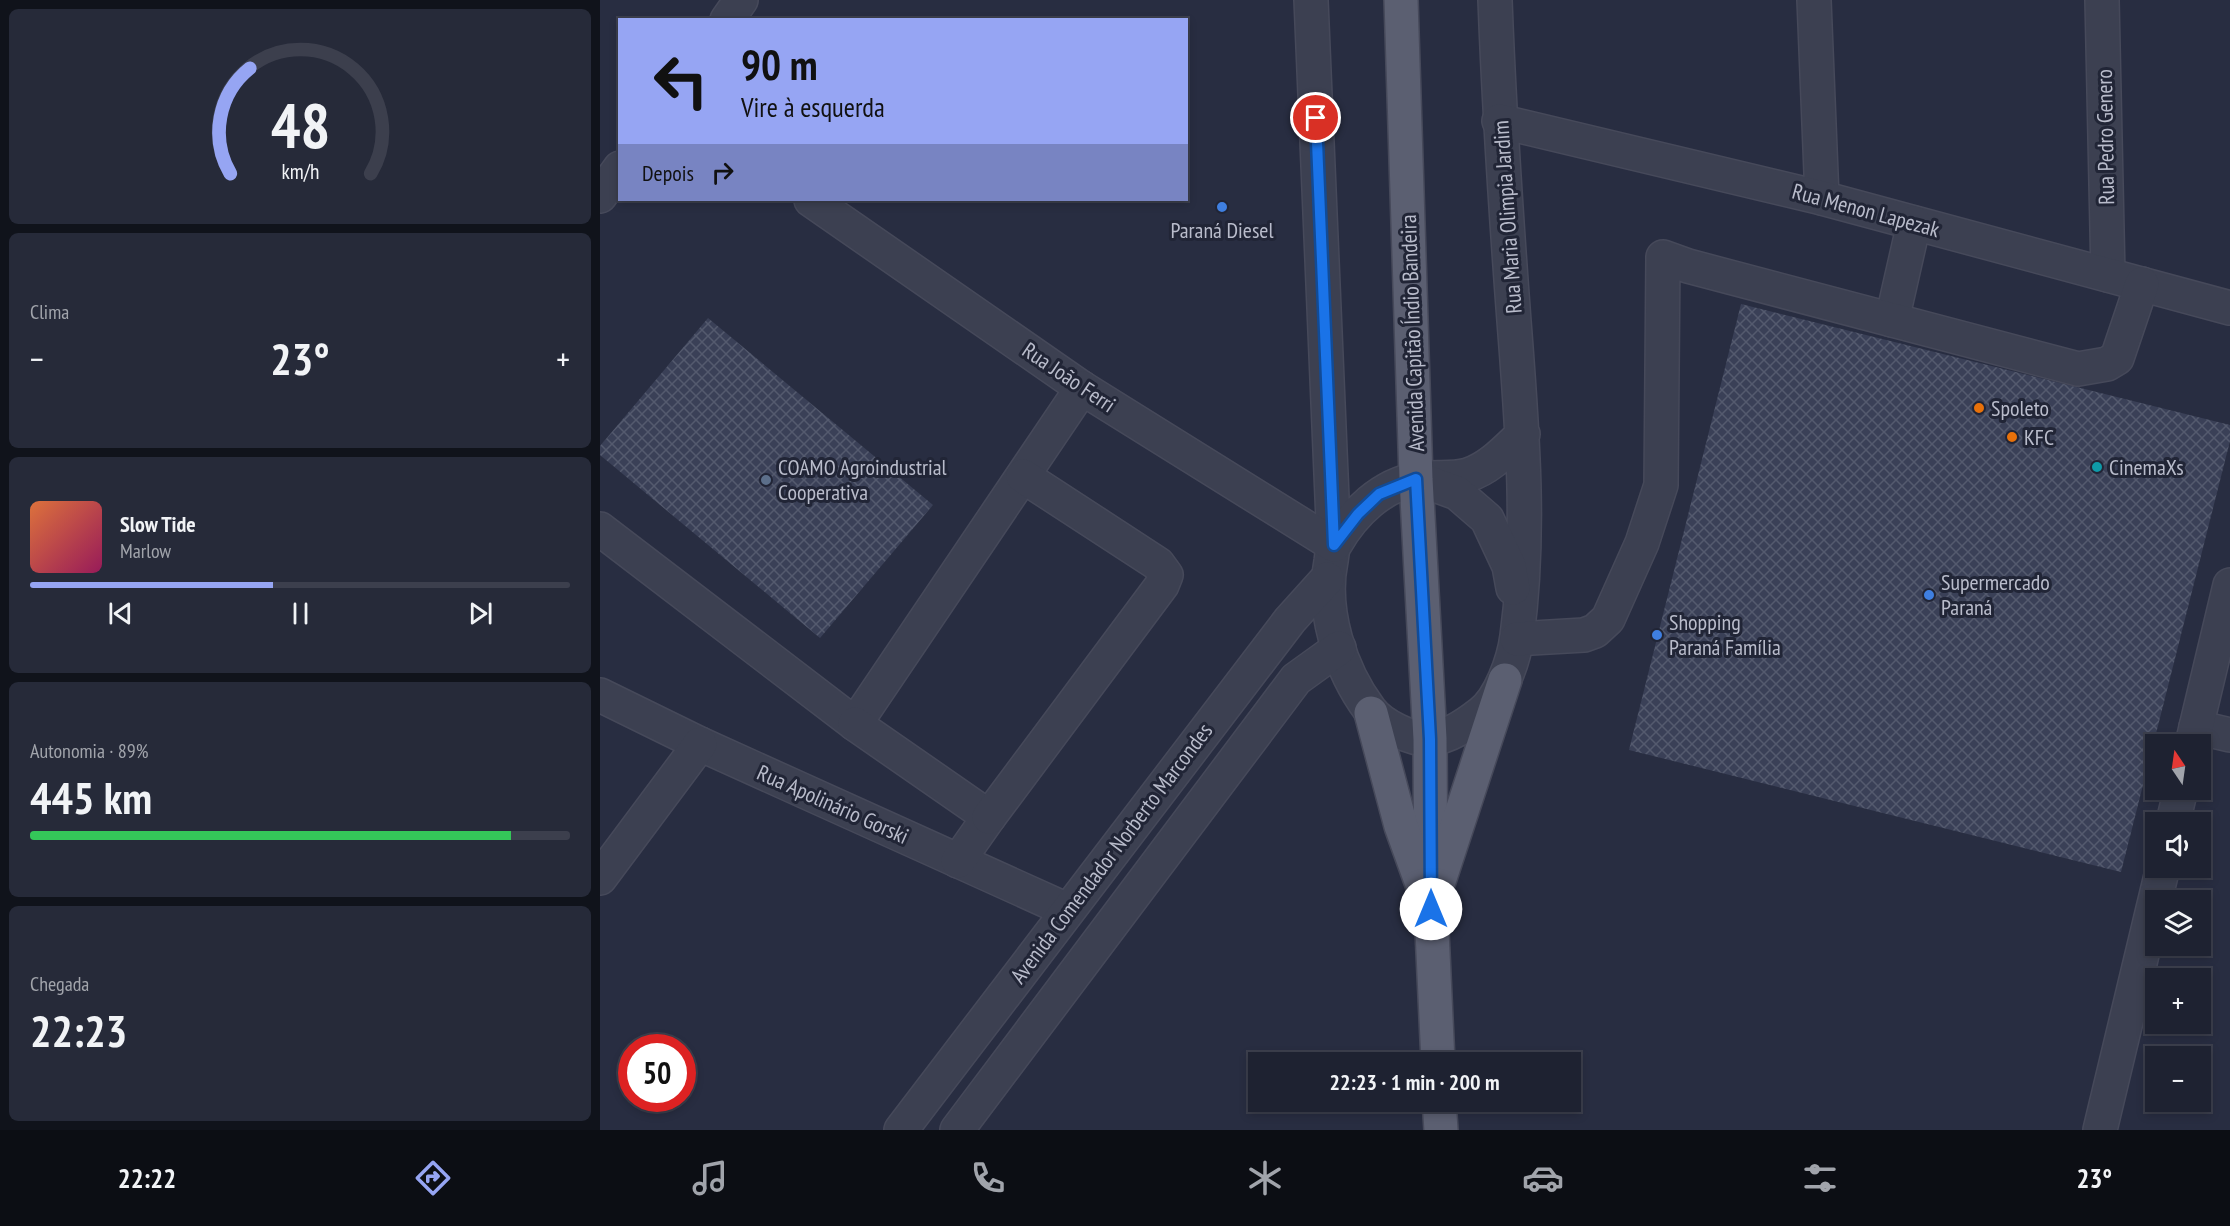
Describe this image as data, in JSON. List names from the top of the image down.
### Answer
{
  "streets": {
    "main road": ["Avenida Capitão Índio Bandeira"],
    "street": [
      "Rua Pedro Genero",
      "Rua Menon Lapezak",
      "Rua Maria Olimpia Jardim",
      "Rua João Ferri",
      "Rua Apolinário Gorski",
      "Avenida Comendador Norberto Marcondes"
    ]
  },
  "crossings": [
    ["Rua Pedro Genero", "Rua Menon Lapezak"],
    ["Rua Menon Lapezak", "Rua Maria Olimpia Jardim"],
    ["Rua Apolinário Gorski", "Avenida Comendador Norberto Marcondes"]
  ],
  "places": [
    "Paraná Diesel",
    "Spoleto",
    "KFC",
    "CinemaXs",
    "COAMO Agroindustrial Cooperativa",
    "Supermercado Paraná",
    "Shopping Paraná Família"
  ],
  "north": "top",
  "page": {
    "turn": ["90 m", "Vire à esquerda"],
    "then": "Depois",
    "tile": [
      "Clima",
      ["Autonomia · 89%", "445 km"],
      ["Chegada", "22:23"]
    ],
    "heat": ["−", "23°", "+"],
    "song": ["Slow Tide", "Marlow"],
    "map_buttons": ["+", "−"],
    "limit": "50",
    "trip": "22:23 · 1 min · 200 m",
    "tabs": ["22:22", "23°"],
    "gauge": ["48", "km/h"]
  }
}
